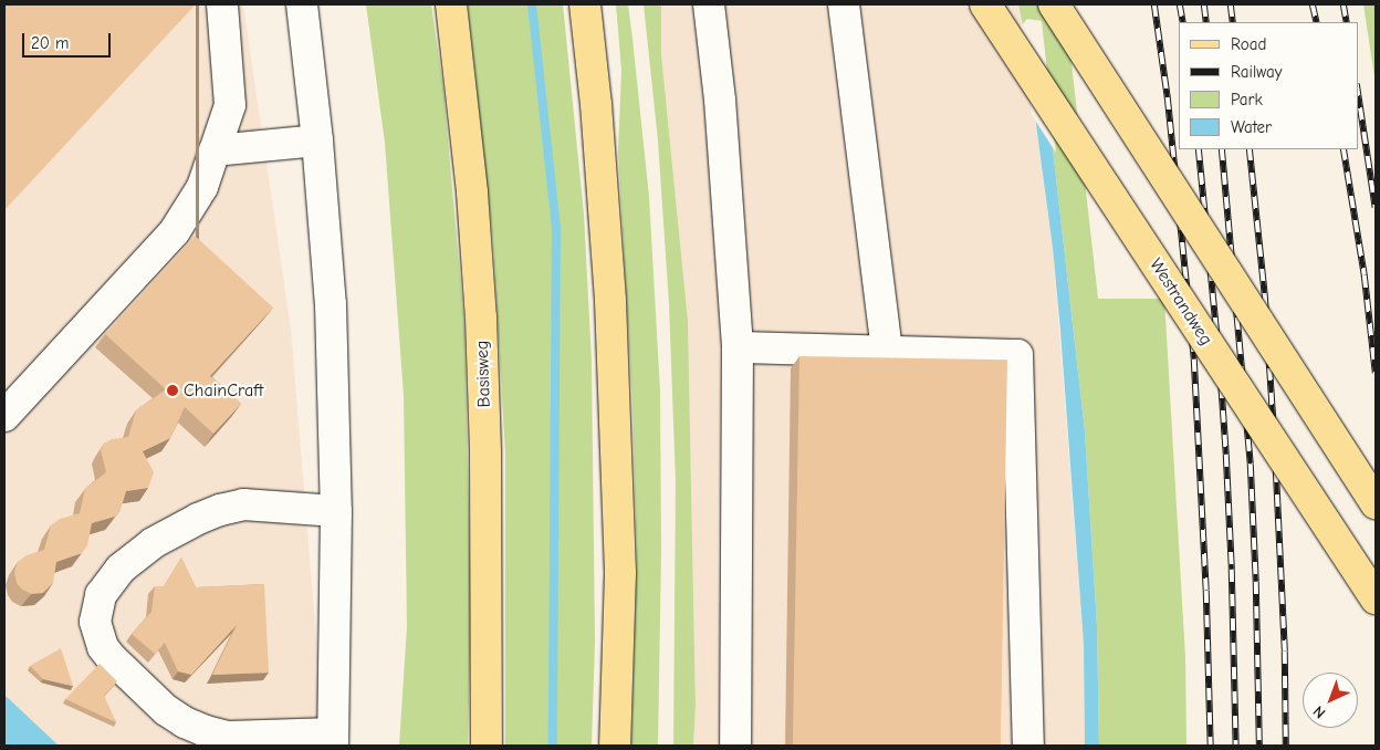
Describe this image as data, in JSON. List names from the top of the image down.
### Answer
{
  "streets": {
    "main road": ["Westrandweg", "Basisweg"]
  },
  "places": ["ChainCraft"],
  "legend": [
    "Road",
    "Railway",
    "Park",
    "Water"
  ],
  "scale_bar": "20 m",
  "north": "bottom left"
}
